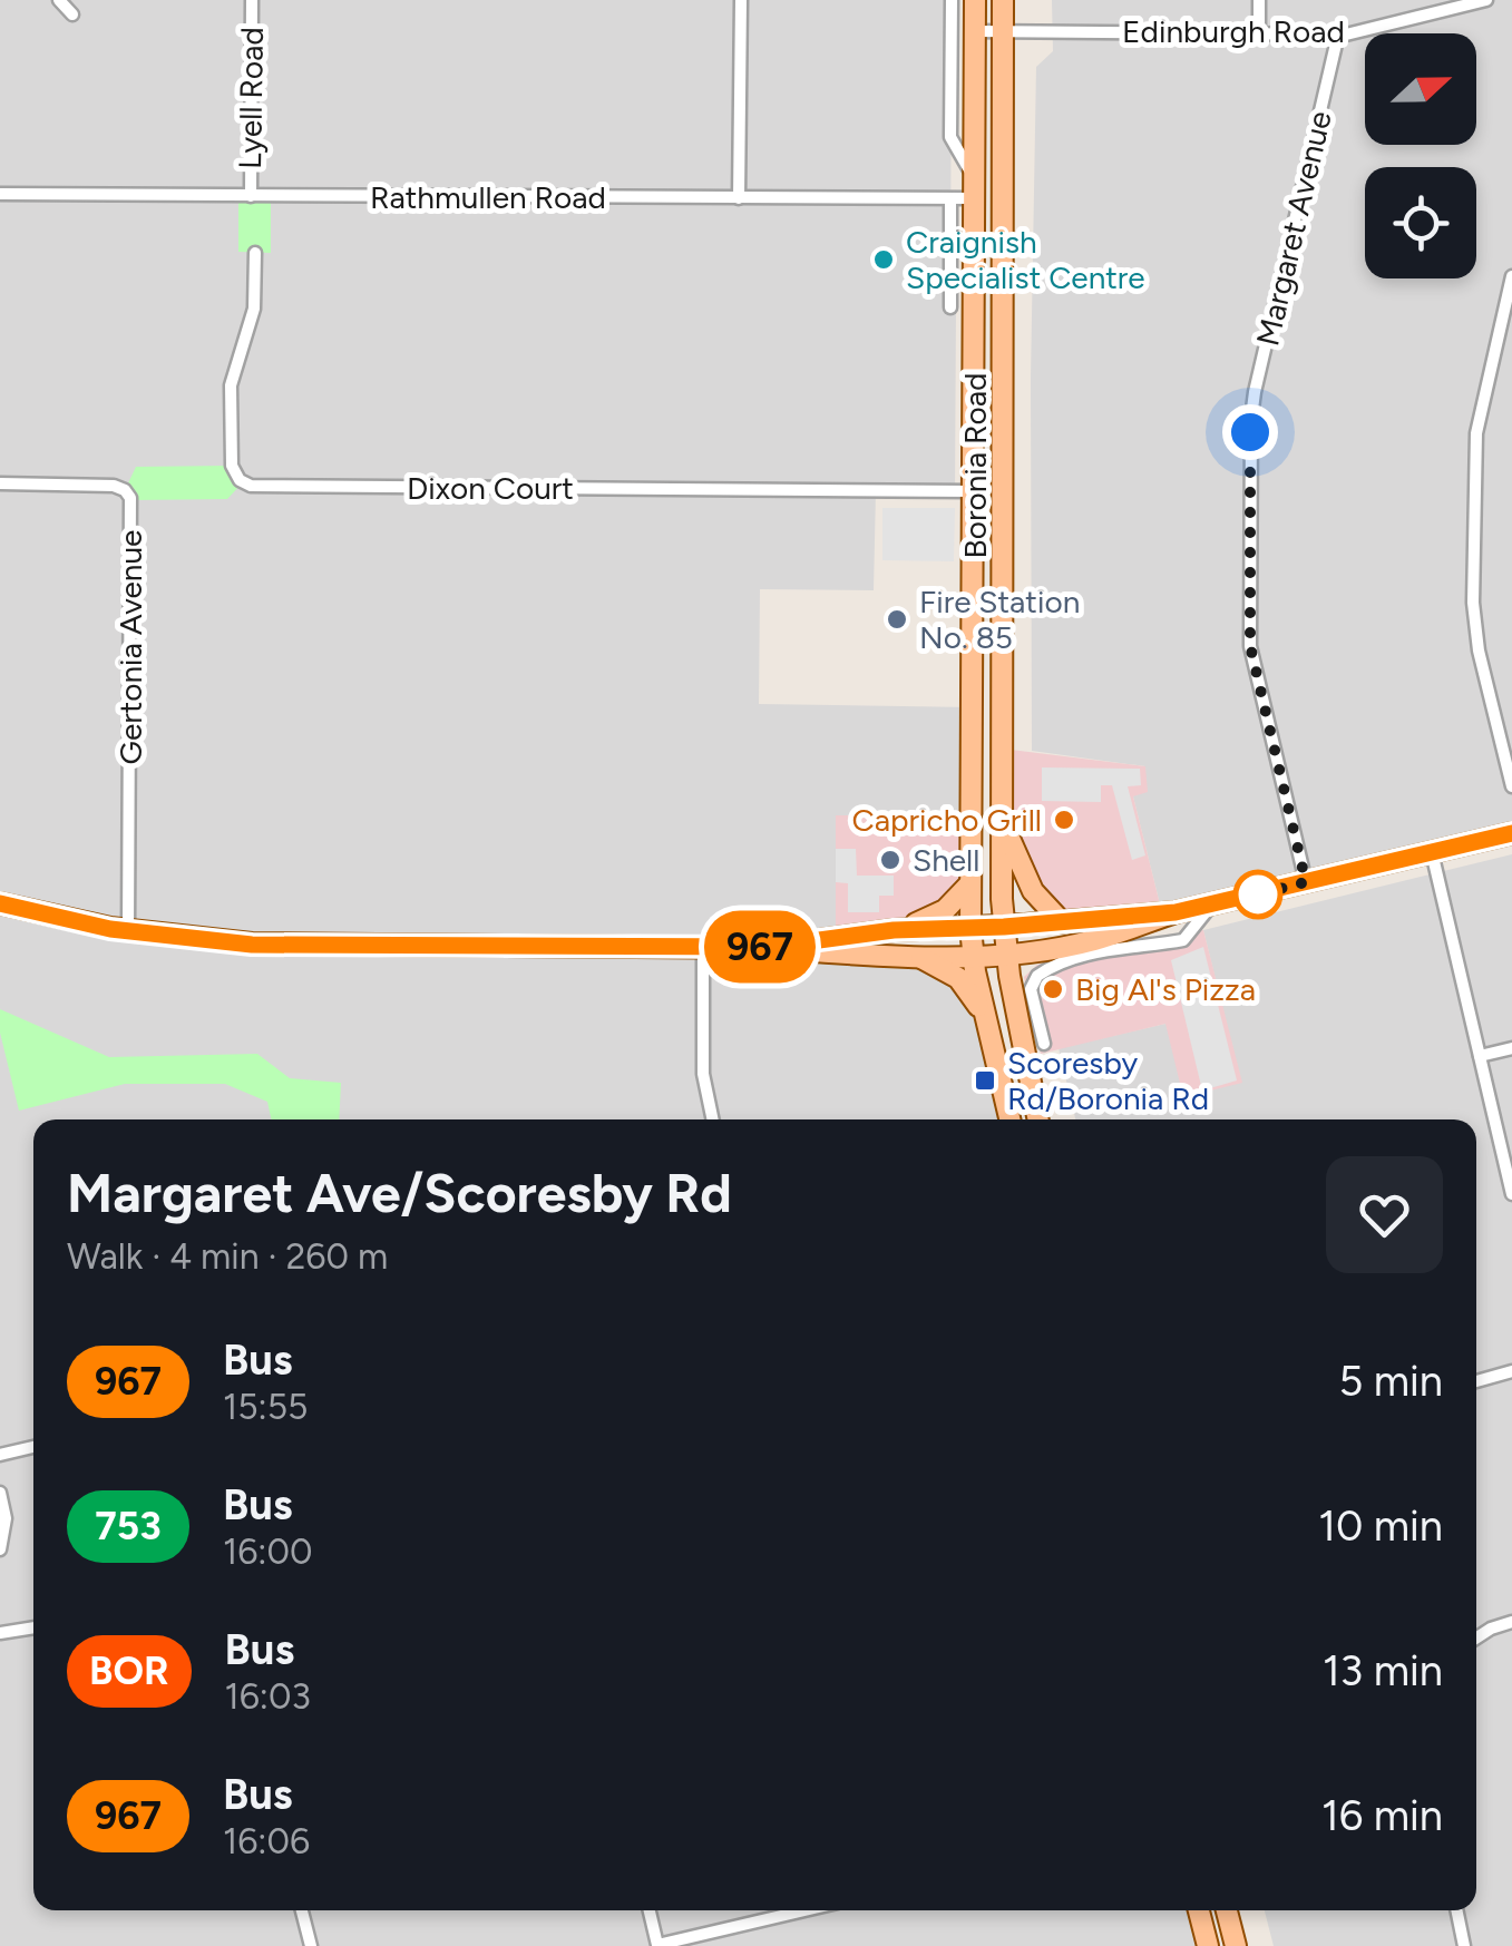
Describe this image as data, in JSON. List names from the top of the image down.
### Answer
{
  "streets": {
    "main road": ["Boronia Road"],
    "street": [
      "Edinburgh Road",
      "Lyell Road",
      "Rathmullen Road",
      "Margaret Avenue",
      "Dixon Court",
      "Gertonia Avenue"
    ]
  },
  "crossings": [
    ["Edinburgh Road", "Margaret Avenue"],
    ["Edinburgh Road", "Boronia Road"],
    ["Lyell Road", "Rathmullen Road"],
    ["Rathmullen Road", "Boronia Road"],
    ["Boronia Road", "Dixon Court"]
  ],
  "places": {
    "other": [
      "Craignish Specialist Centre",
      "Fire Station No. 85",
      "Capricho Grill",
      "Shell",
      "Big Al's Pizza"
    ],
    "transit": ["Scoresby Rd/Boronia Rd"]
  },
  "lines": ["bus line 967"],
  "north": "right",
  "page": {
    "on_map": "967",
    "heading": ["Margaret Ave/Scoresby Rd", "Walk · 4 min · 260 m"],
    "list": [
      {
        "mark": "967",
        "name": "Bus",
        "note": "15:55",
        "value": "5 min"
      },
      {
        "mark": "753",
        "name": "Bus",
        "note": "16:00",
        "value": "10 min"
      },
      {
        "mark": "BOR",
        "name": "Bus",
        "note": "16:03",
        "value": "13 min"
      },
      {
        "mark": "967",
        "name": "Bus",
        "note": "16:06",
        "value": "16 min"
      }
    ]
  }
}
